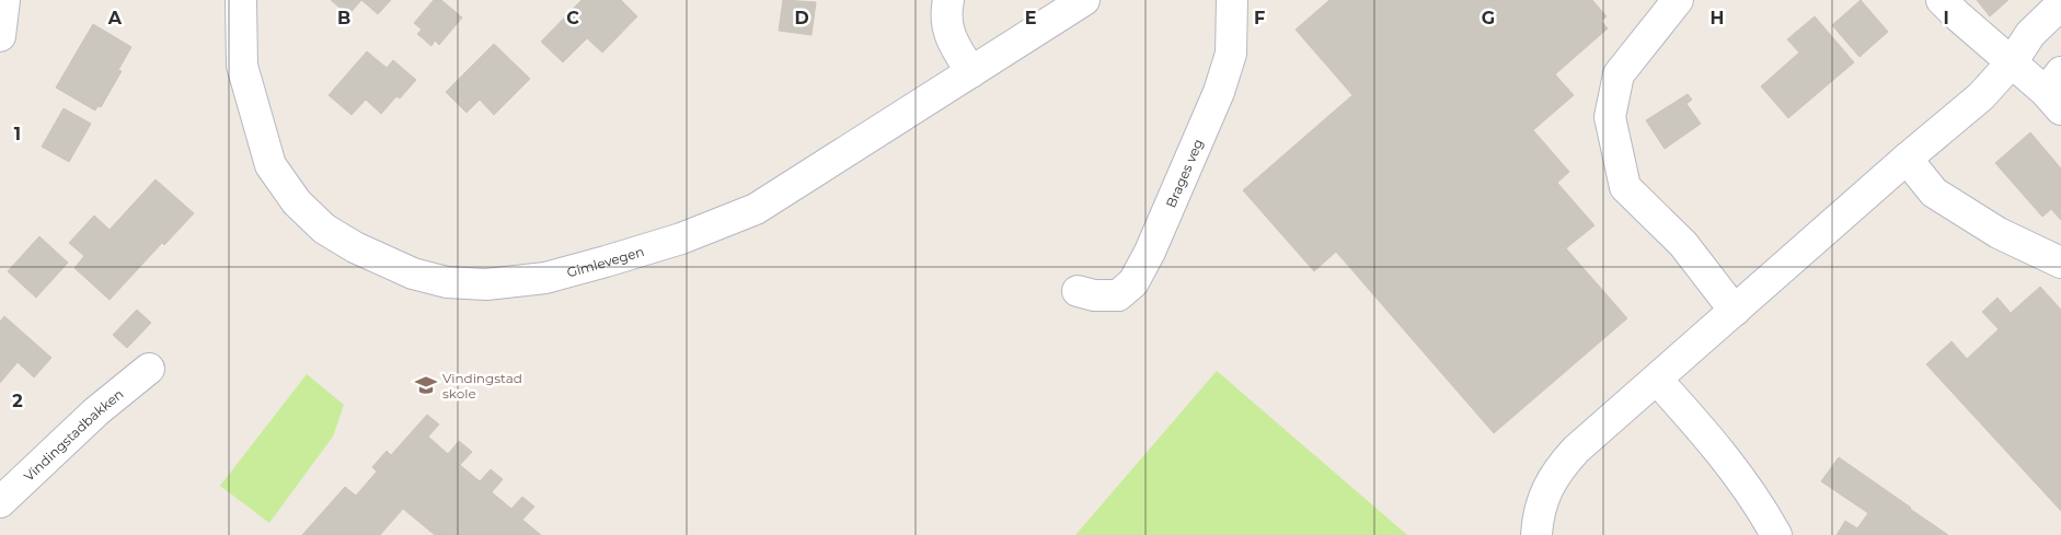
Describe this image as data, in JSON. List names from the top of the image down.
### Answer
{
  "streets": {
    "street": ["Brages veg", "Gimlevegen", "Vindingstadbakken"]
  },
  "places": {
    "school or university": ["Vindingstad skole"]
  },
  "grid": {
    "columns": [
      "A",
      "B",
      "C",
      "D",
      "E",
      "F",
      "G",
      "H",
      "I"
    ],
    "rows": ["1", "2"]
  }
}
